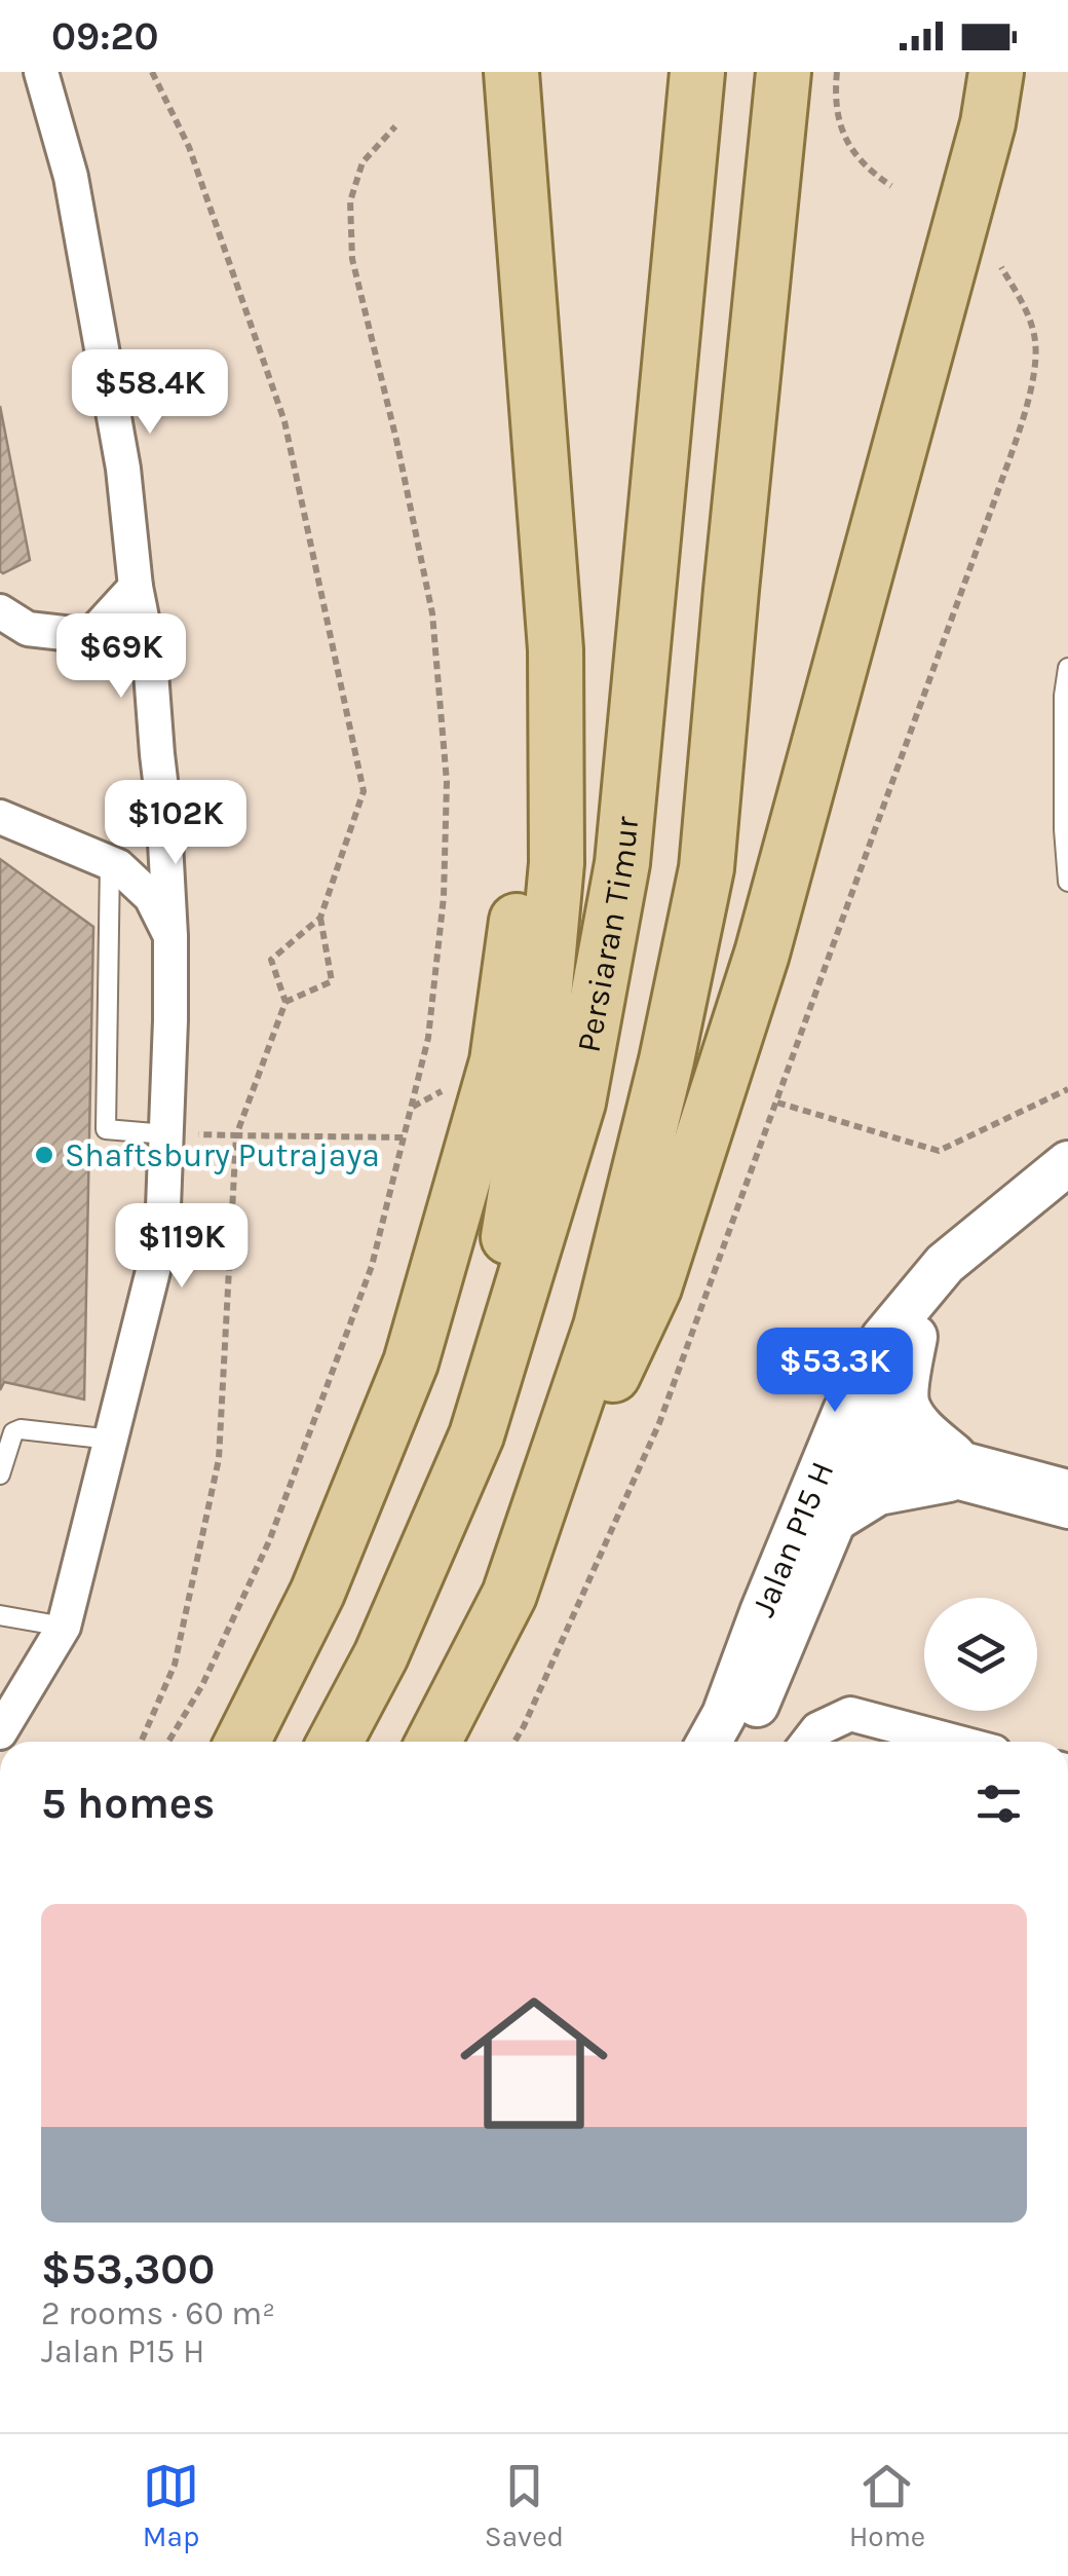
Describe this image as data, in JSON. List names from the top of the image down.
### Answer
{
  "streets": {
    "main road": ["Persiaran Timur"],
    "street": ["Jalan P15 H"]
  },
  "places": ["Shaftsbury Putrajaya"],
  "page": {
    "status": "09:20",
    "price": [
      "$58.4K",
      "$69K",
      "$102K",
      "$119K",
      "$53.3K"
    ],
    "heading": "5 homes",
    "list": [
      {
        "name": "$53,300",
        "note": "2 rooms · 60 m² · Jalan P15 H"
      }
    ],
    "tabs": ["Map", "Saved", "Home"]
  }
}
